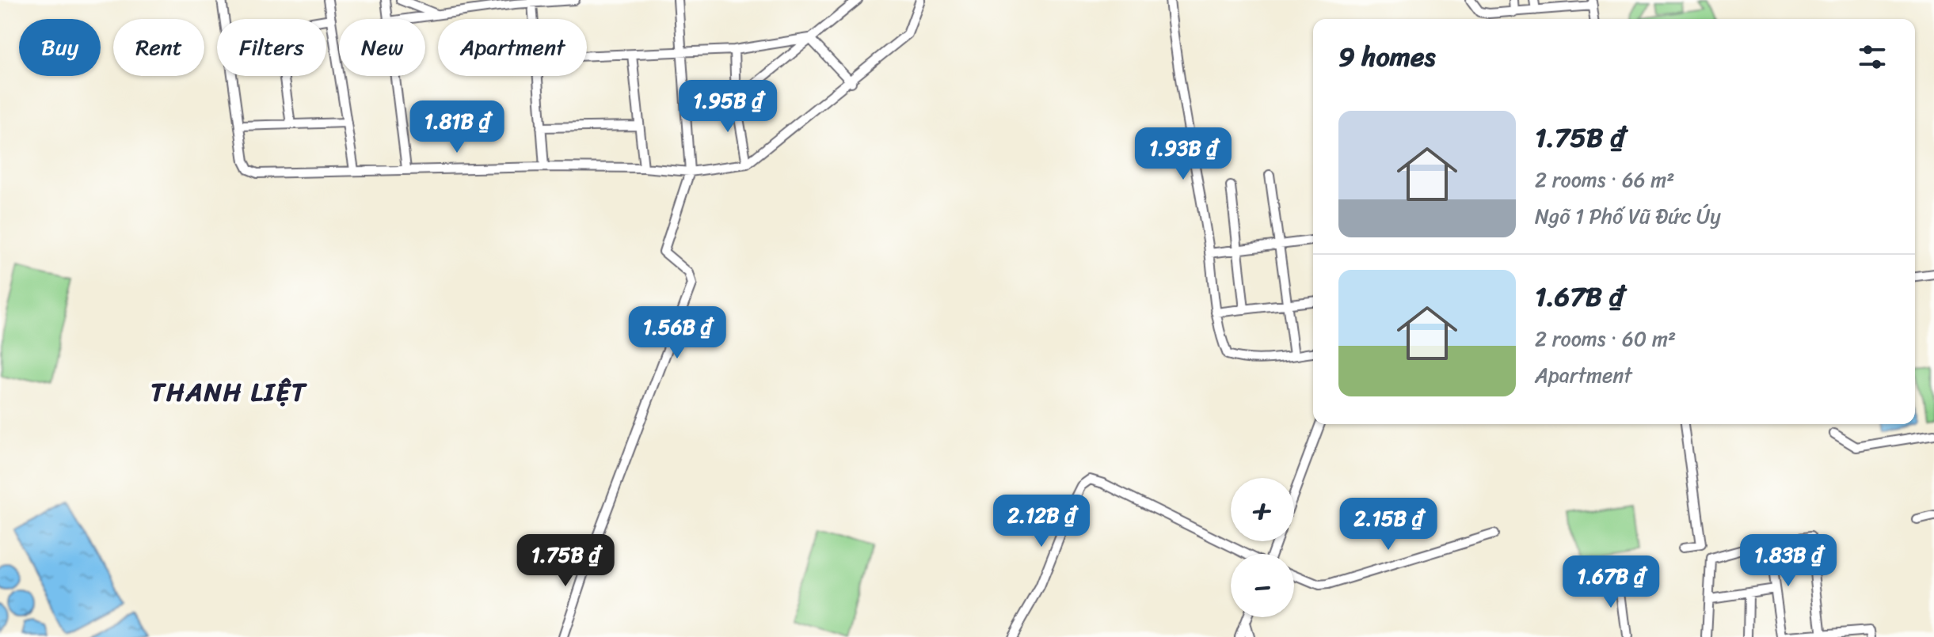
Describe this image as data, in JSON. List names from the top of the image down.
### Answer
{
  "districts": ["THANH LIỆT"],
  "page": {
    "chip": [
      "Buy",
      "Rent",
      "Filters",
      "New",
      "Apartment"
    ],
    "heading": "9 homes",
    "price": [
      "1.95B ₫",
      "1.81B ₫",
      "1.93B ₫",
      "1.56B ₫",
      "2.12B ₫",
      "2.15B ₫",
      "1.75B ₫",
      "1.83B ₫",
      "1.67B ₫"
    ],
    "list": [
      {
        "name": "1.75B ₫",
        "note": "2 rooms · 66 m² · Ngõ 1 Phố Vũ Đức Úy"
      },
      {
        "name": "1.67B ₫",
        "note": "2 rooms · 60 m² · Apartment"
      }
    ],
    "map_buttons": ["+", "−"]
  }
}
